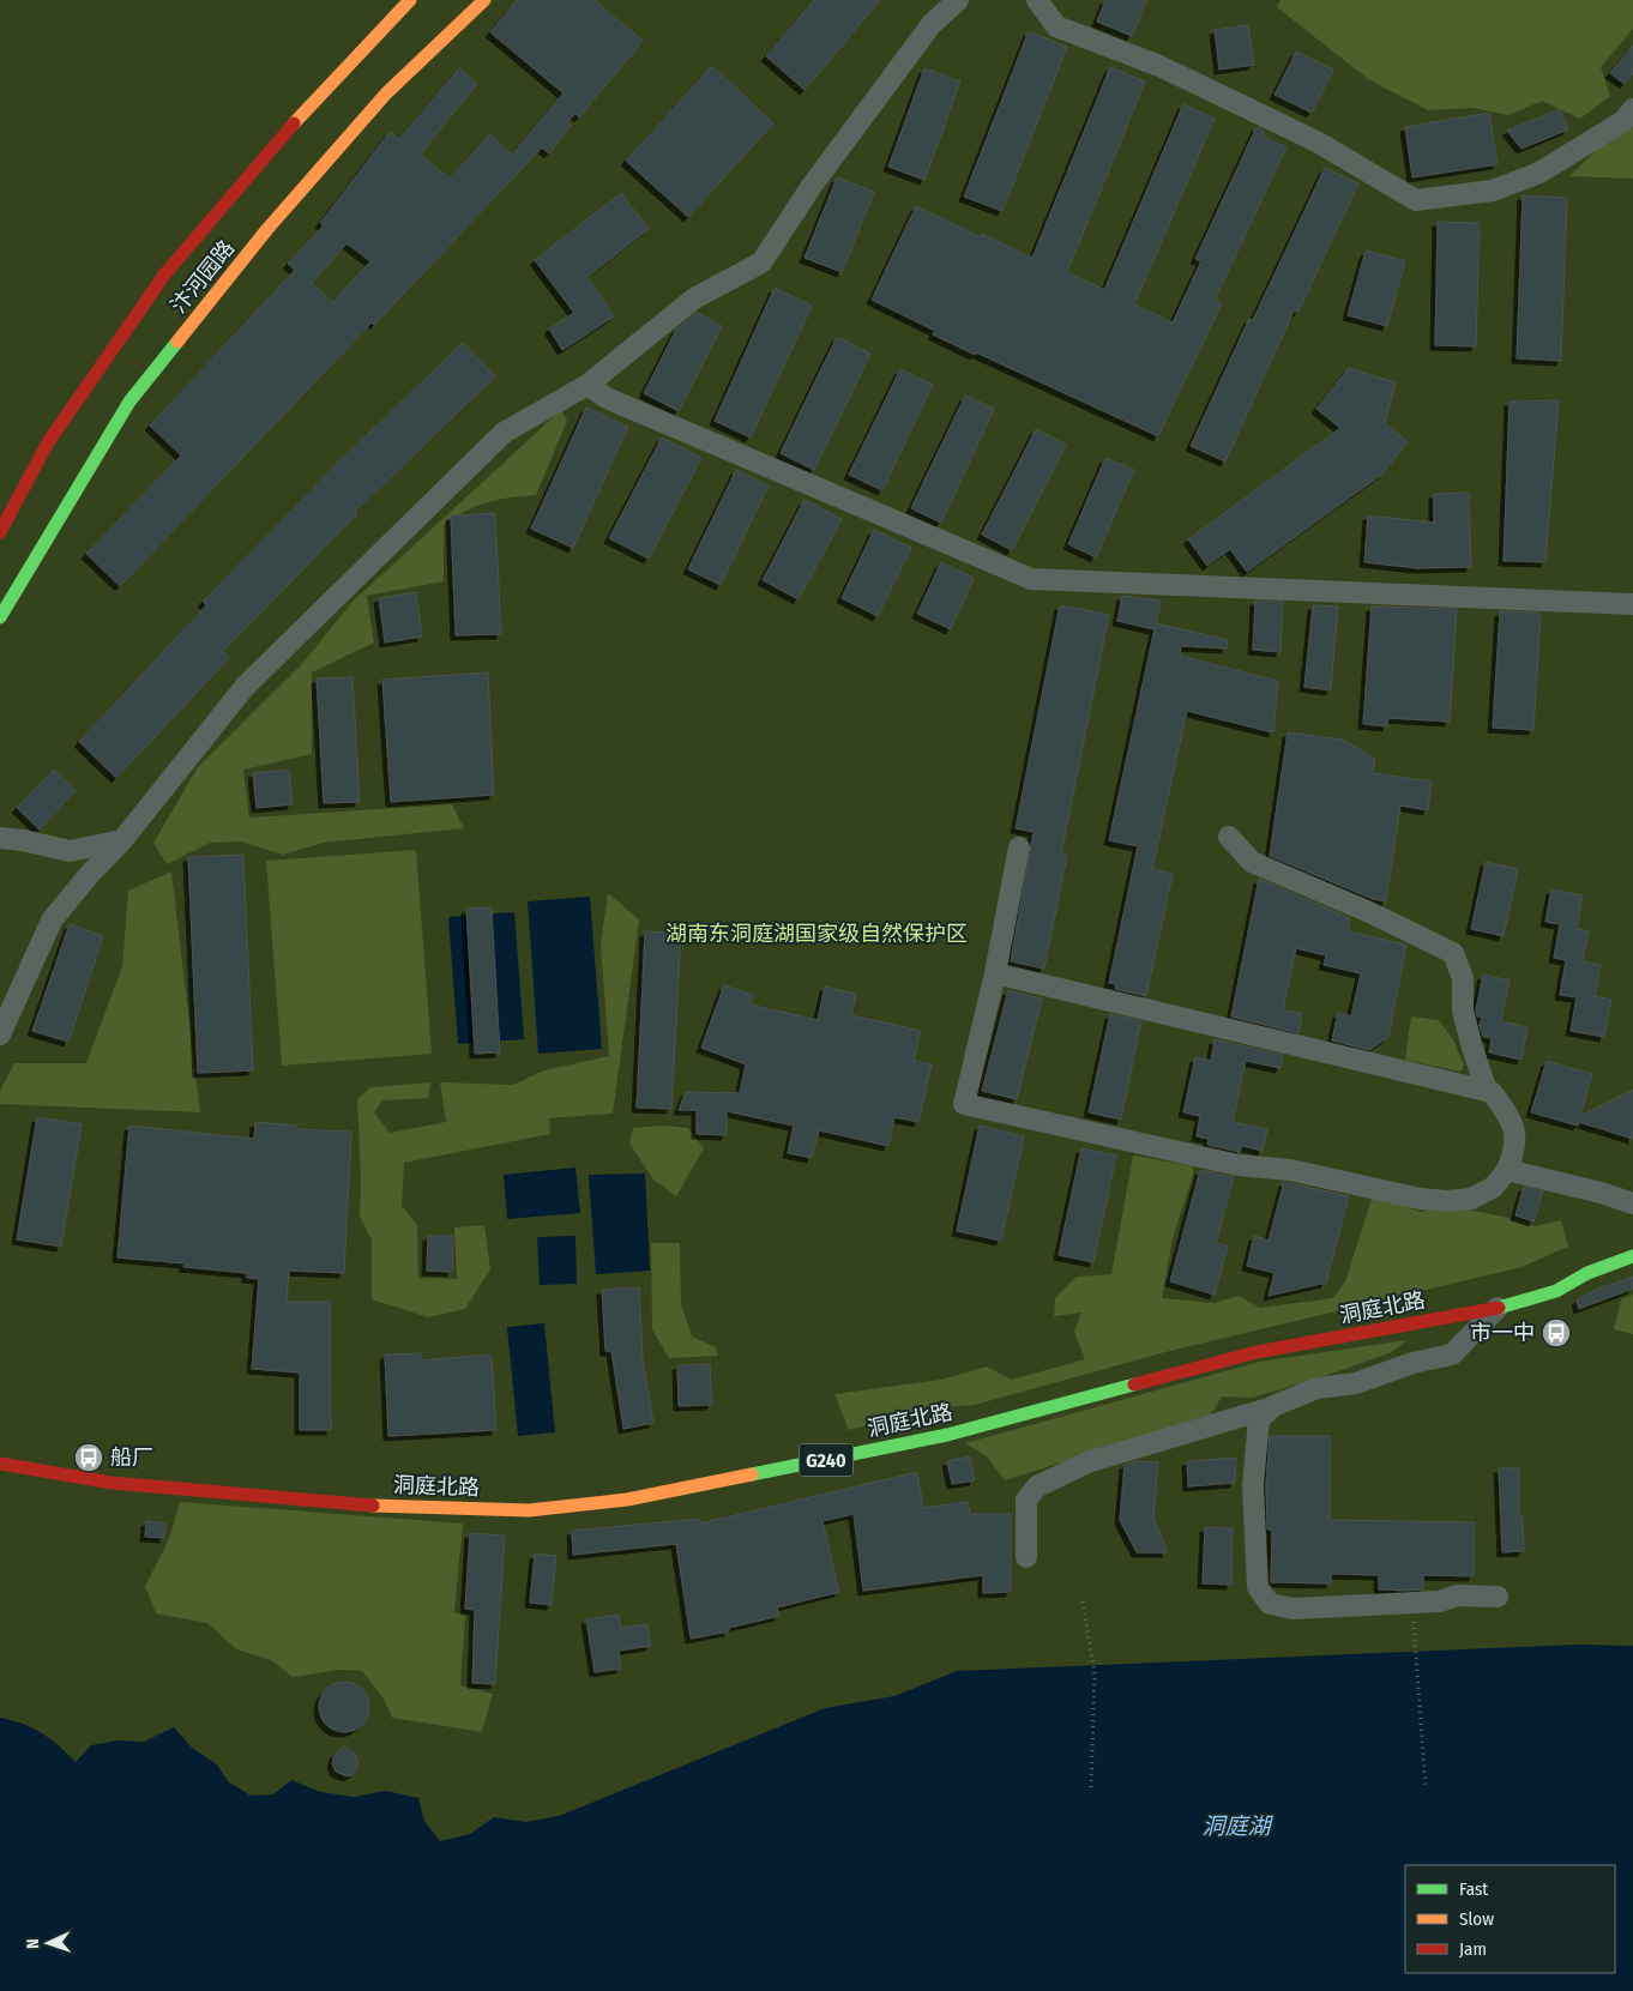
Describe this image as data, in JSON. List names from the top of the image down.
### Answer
{
  "streets": {
    "main road": ["汴河园路", "洞庭北路", "G240"]
  },
  "water": ["洞庭湖"],
  "parks": ["湖南东洞庭湖国家级自然保护区"],
  "places": {
    "bus stop": ["市一中", "船厂"]
  },
  "legend": ["Fast", "Slow", "Jam"],
  "north": "left"
}
